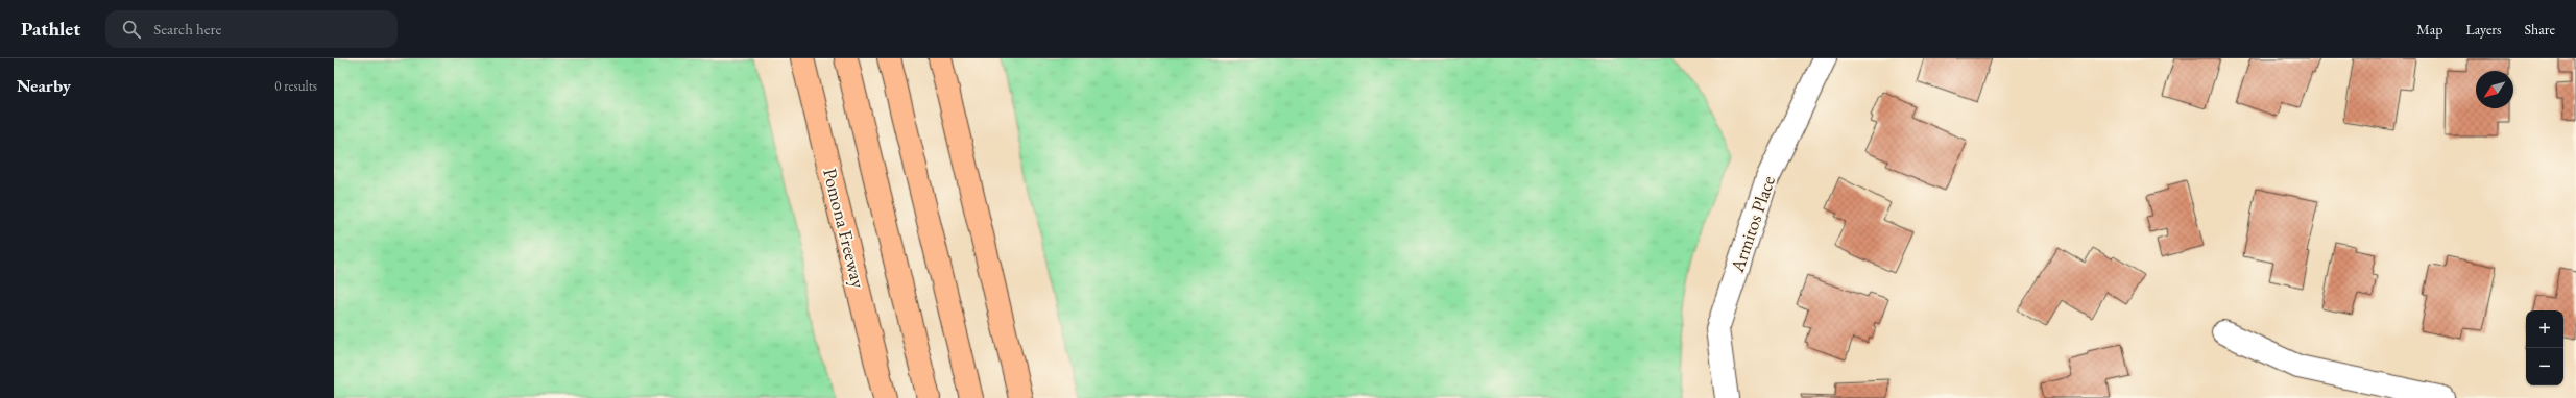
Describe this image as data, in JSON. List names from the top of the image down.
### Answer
{
  "streets": {
    "highway": ["Pomona Freeway"],
    "street": ["Armitos Place"]
  },
  "north": "bottom left",
  "page": {
    "header": "Pathlet",
    "search": "Search here",
    "nav": ["Map", "Layers", "Share"],
    "heading": ["Nearby", "0 results"],
    "map_buttons": ["+", "−"]
  }
}
